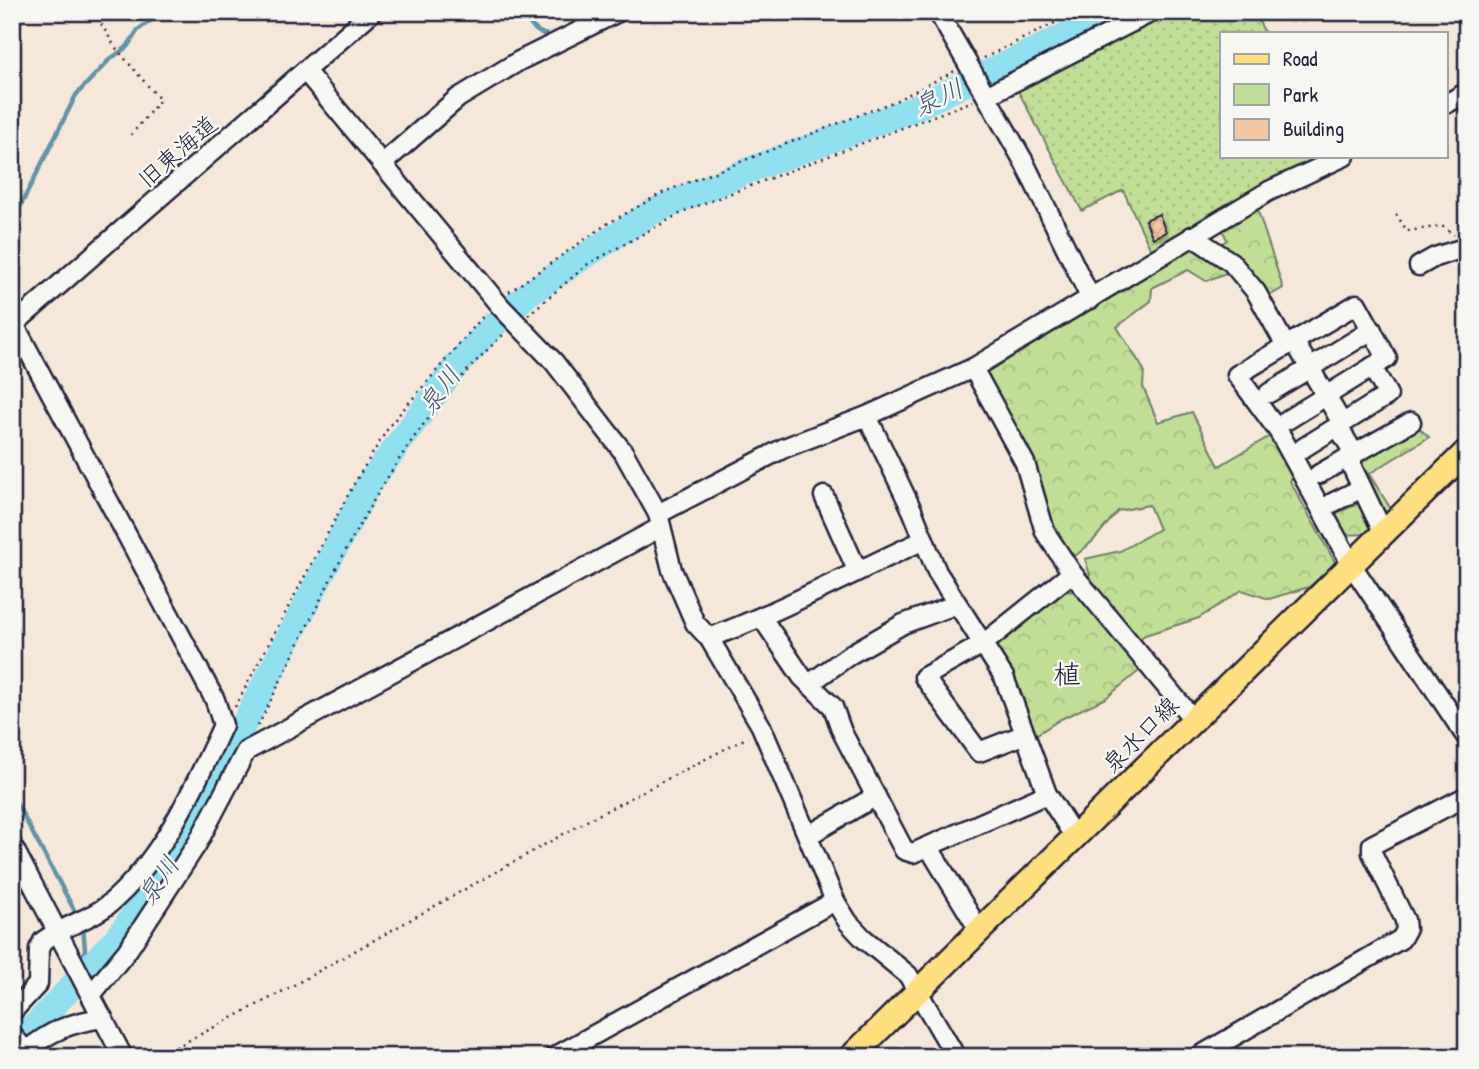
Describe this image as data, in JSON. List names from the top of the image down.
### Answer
{
  "streets": {
    "main road": ["泉水口線"],
    "street": ["旧東海道"]
  },
  "districts": ["植"],
  "water": ["泉川"],
  "legend": ["Road", "Park", "Building"]
}
